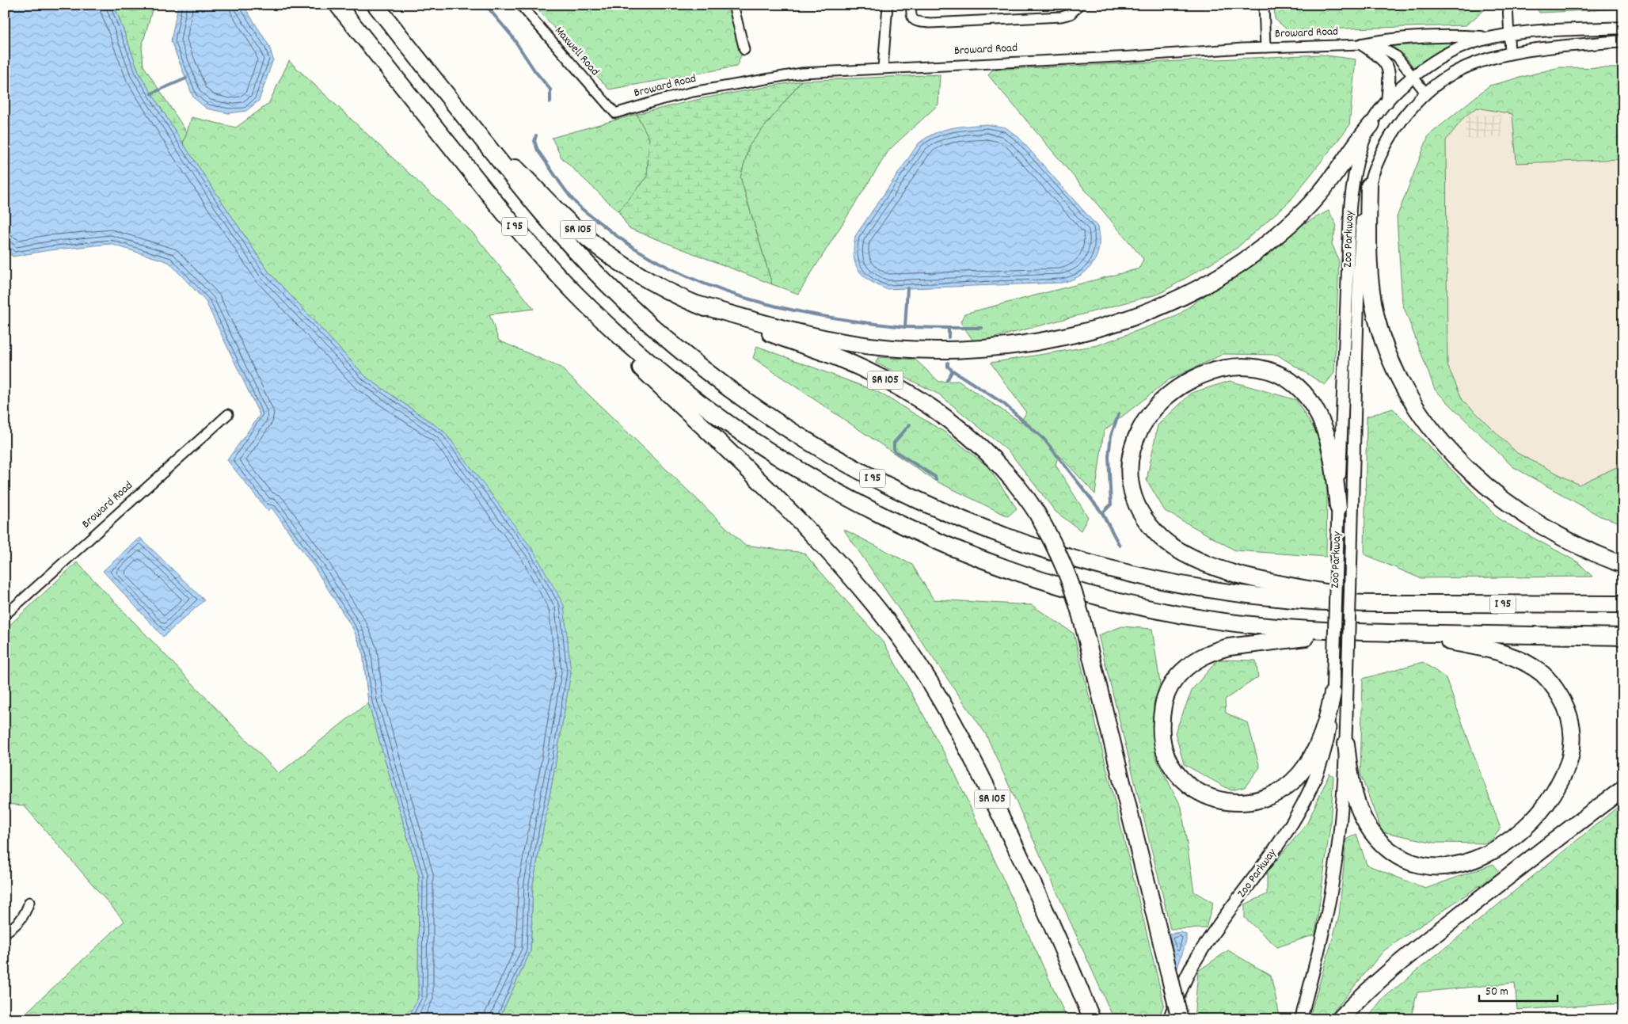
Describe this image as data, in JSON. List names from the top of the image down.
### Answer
{
  "streets": {
    "highway": ["I 95", "SR 105"],
    "main road": ["Zoo Parkway"],
    "street": ["Broward Road", "Maxwell Road"]
  },
  "crossings": [
    ["Broward Road", "Maxwell Road"],
    ["Broward Road", "Zoo Parkway"],
    ["I 95", "SR 105"]
  ],
  "scale_bar": "50 m"
}
